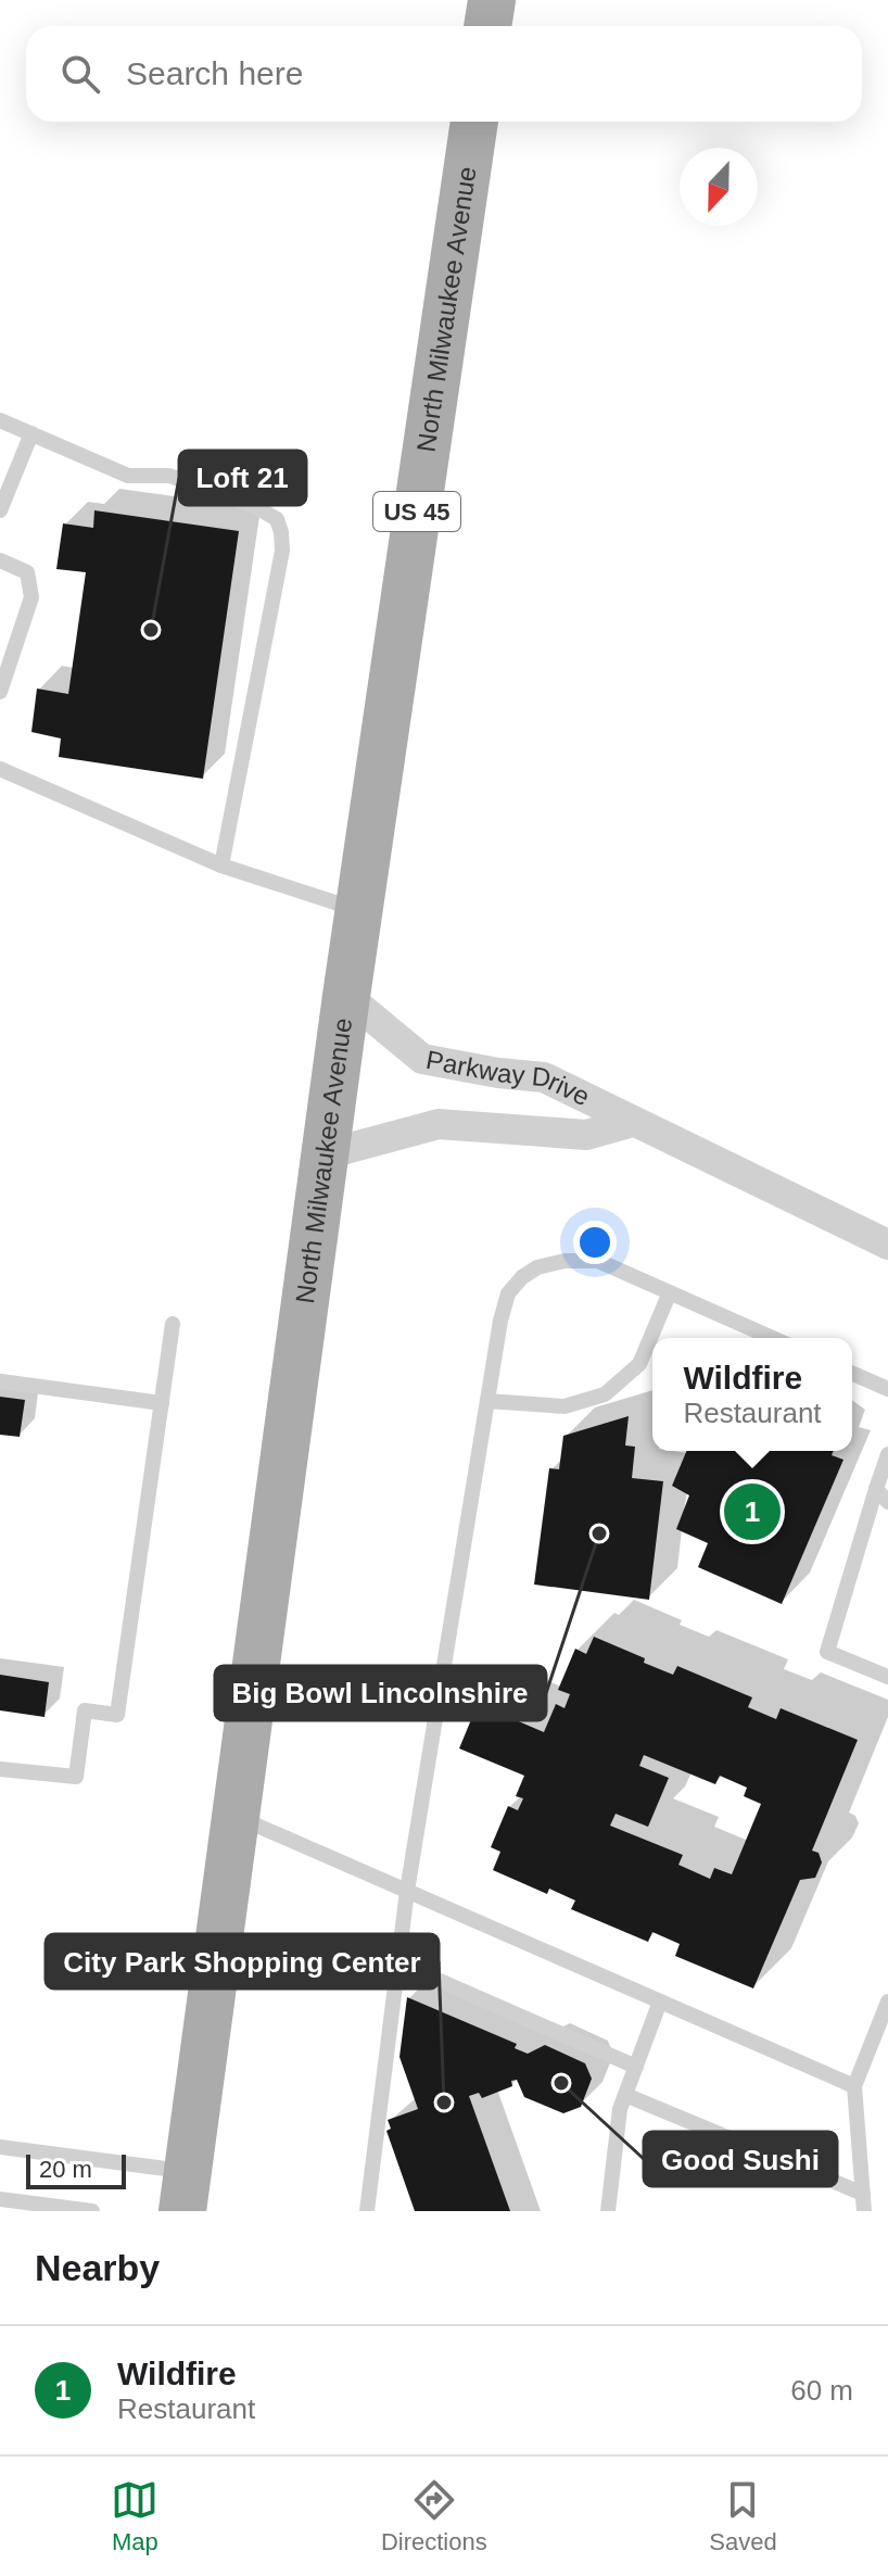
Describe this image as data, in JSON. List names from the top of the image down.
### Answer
{
  "streets": {
    "main road": ["North Milwaukee Avenue", "US 45"],
    "street": ["Parkway Drive"]
  },
  "crossings": [
    ["North Milwaukee Avenue", "Parkway Drive"]
  ],
  "places": [
    "Loft 21",
    "Big Bowl Lincolnshire",
    "Good Sushi",
    "City Park Shopping Center"
  ],
  "scale_bar": "20 m",
  "north": "bottom",
  "page": {
    "search": "Search here",
    "popup": ["Wildfire", "Restaurant"],
    "pins": "1",
    "scale": "20 m",
    "heading": "Nearby",
    "list": [
      {
        "mark": "1",
        "name": "Wildfire",
        "note": "Restaurant",
        "value": "60 m"
      }
    ],
    "nav": ["Map", "Directions", "Saved"]
  }
}
